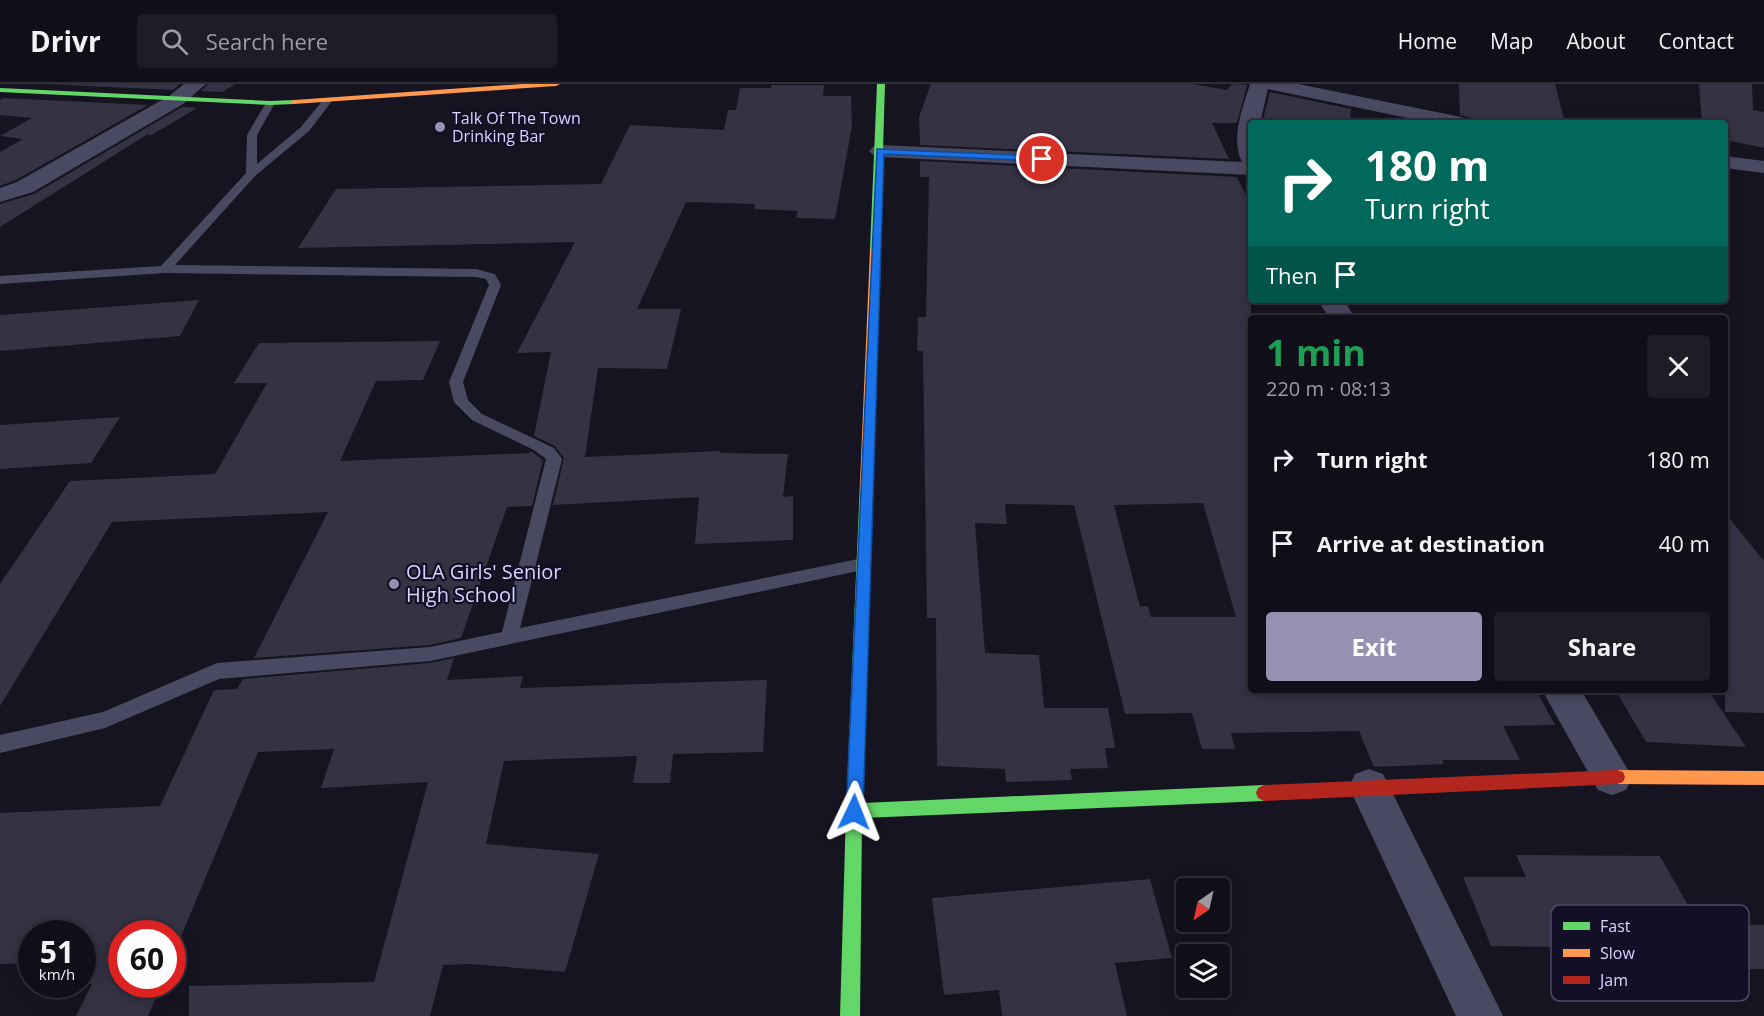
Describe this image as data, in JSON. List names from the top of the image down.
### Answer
{
  "places": ["Talk Of The Town Drinking Bar", "OLA Girls' Senior High School"],
  "legend": ["Fast", "Slow", "Jam"],
  "north": "bottom left",
  "page": {
    "header": "Drivr",
    "search": "Search here",
    "nav": [
      "Home",
      "Map",
      "About",
      "Contact"
    ],
    "turn": ["180 m", "Turn right"],
    "then": "Then",
    "heading": ["1 min", "220 m · 08:13"],
    "list": [
      {
        "name": "Turn right",
        "value": "180 m"
      },
      {
        "name": "Arrive at destination",
        "value": "40 m"
      }
    ],
    "buttons": ["Exit", "Share"],
    "speed": "51 km/h",
    "limit": "60"
  }
}
